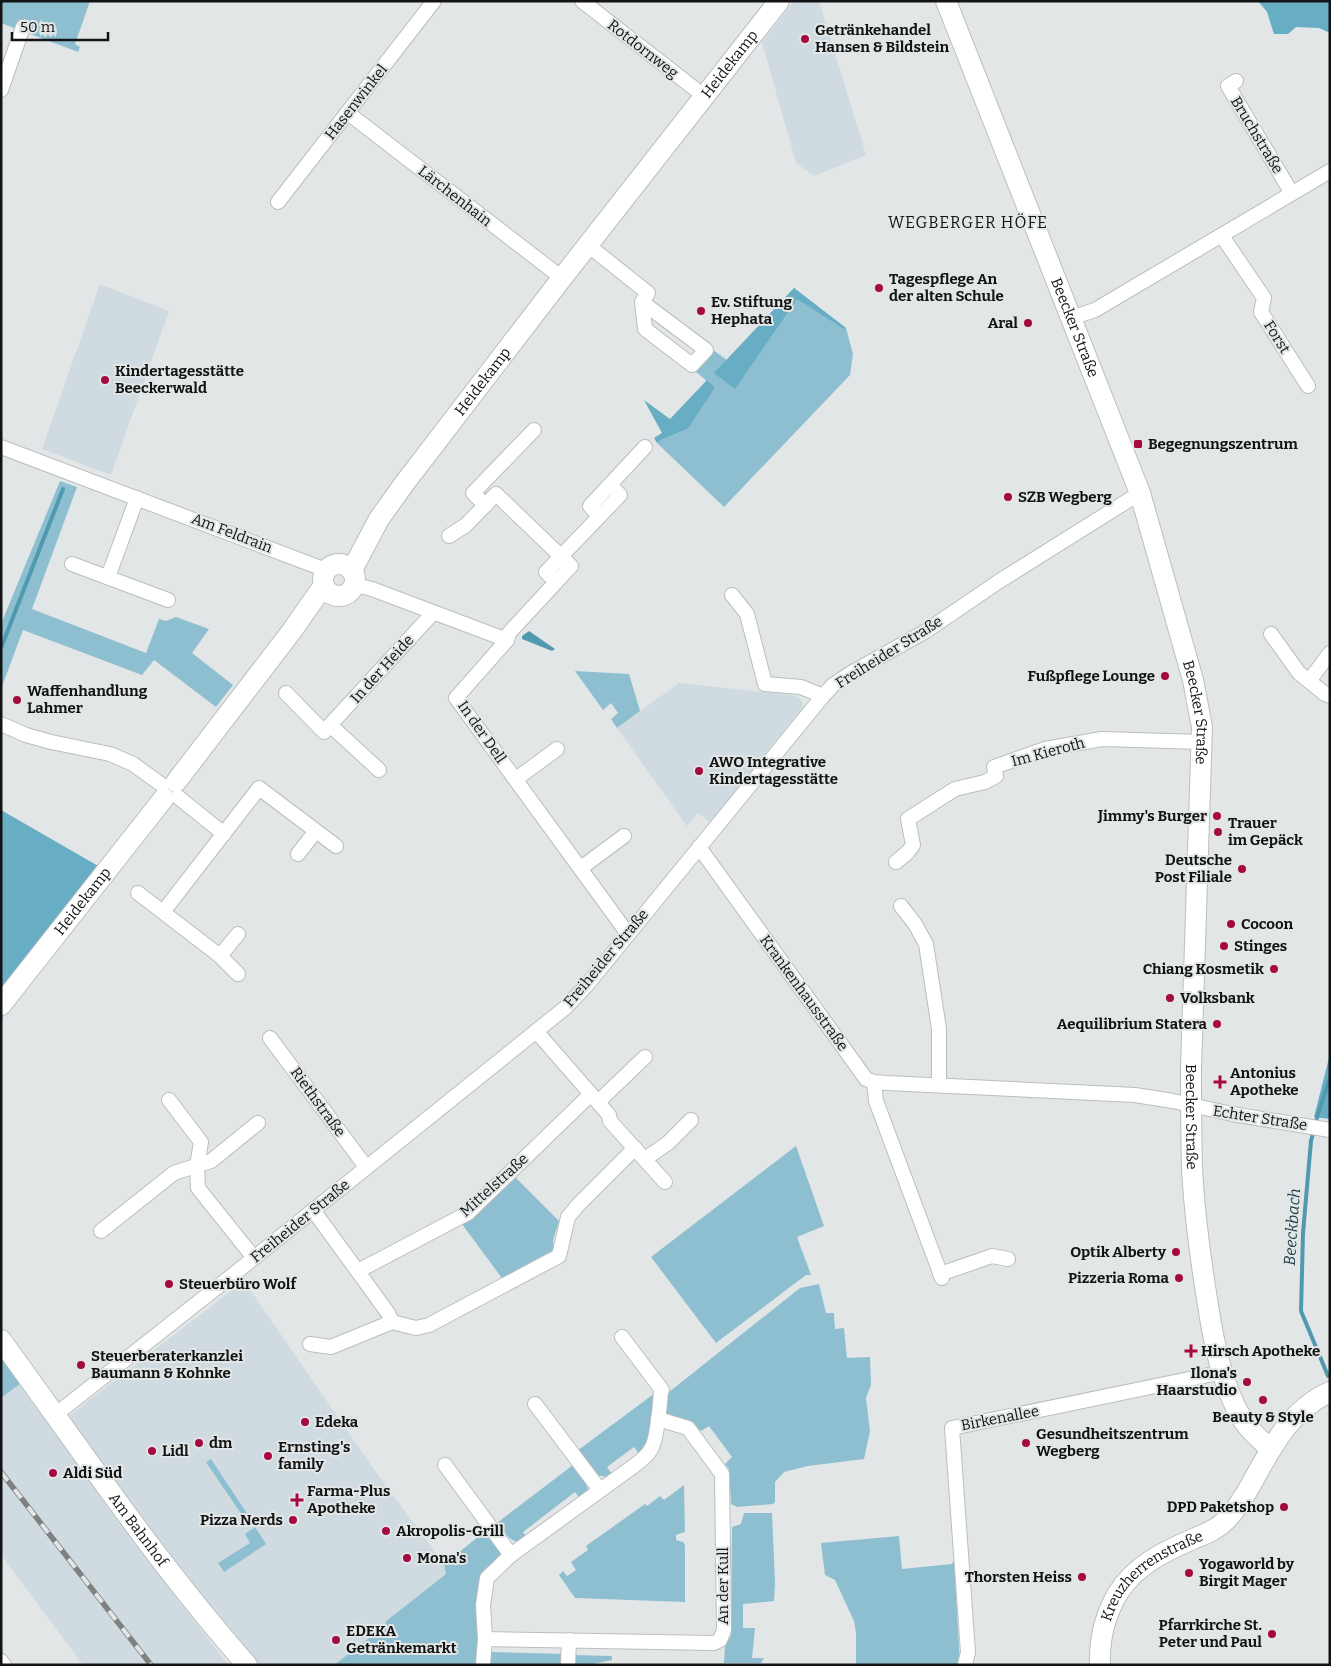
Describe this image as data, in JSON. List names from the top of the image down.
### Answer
{
  "streets": {
    "street": [
      "Rotdornweg",
      "Heidekamp",
      "Hasenwinkel",
      "Bruchstraße",
      "Lärchenhain",
      "Beecker Straße",
      "Forst",
      "Am Feldrain",
      "Freiheider Straße",
      "In der Heide",
      "In der Dell",
      "Im Kieroth",
      "Krankenhausstraße",
      "Riethstraße",
      "Echter Straße",
      "Mittelstraße",
      "Birkenallee",
      "Am Bahnhof",
      "Kreuzherrenstraße",
      "An der Kull"
    ]
  },
  "crossings": [
    ["Rotdornweg", "Heidekamp"],
    ["Heidekamp", "Lärchenhain"],
    ["Heidekamp", "Am Feldrain"],
    ["Hasenwinkel", "Lärchenhain"],
    ["Beecker Straße", "Freiheider Straße"],
    ["Beecker Straße", "Im Kieroth"],
    ["Beecker Straße", "Echter Straße"],
    ["Beecker Straße", "Birkenallee"],
    ["Beecker Straße", "Kreuzherrenstraße"],
    ["Freiheider Straße", "In der Dell"],
    ["Freiheider Straße", "Krankenhausstraße"],
    ["Freiheider Straße", "Riethstraße"],
    ["Freiheider Straße", "Am Bahnhof"]
  ],
  "districts": ["WEGBERGER HÖFE"],
  "water": ["Beeckbach"],
  "places": {
    "other": [
      "Getränkehandel Hansen & Bildstein",
      "Tagespflege An der alten Schule",
      "Ev. Stiftung Hephata",
      "Aral",
      "Kindertagesstätte Beeckerwald",
      "SZB Wegberg",
      "Fußpflege Lounge",
      "Waffenhandlung Lahmer",
      "AWO Integrative Kindertagesstätte",
      "Jimmy's Burger",
      "Trauer im Gepäck",
      "Deutsche Post Filiale",
      "Cocoon",
      "Stinges",
      "Chiang Kosmetik",
      "Volksbank",
      "Aequilibrium Statera",
      "Optik Alberty",
      "Pizzeria Roma",
      "Steuerbüro Wolf",
      "Steuerberaterkanzlei Baumann & Kohnke",
      "Ilona's Haarstudio",
      "Beauty & Style",
      "Edeka",
      "dm",
      "Gesundheitszentrum Wegberg",
      "Lidl",
      "Ernsting's family",
      "Aldi Süd",
      "DPD Paketshop",
      "Pizza Nerds",
      "Akropolis-Grill",
      "Mona's",
      "Yogaworld by Birgit Mager",
      "Thorsten Heiss",
      "Pfarrkirche St. Peter und Paul",
      "EDEKA Getränkemarkt"
    ],
    "transit": ["Begegnungszentrum"],
    "health": ["Antonius Apotheke", "Hirsch Apotheke", "Farma-Plus Apotheke"]
  },
  "scale_bar": "50 m"
}
